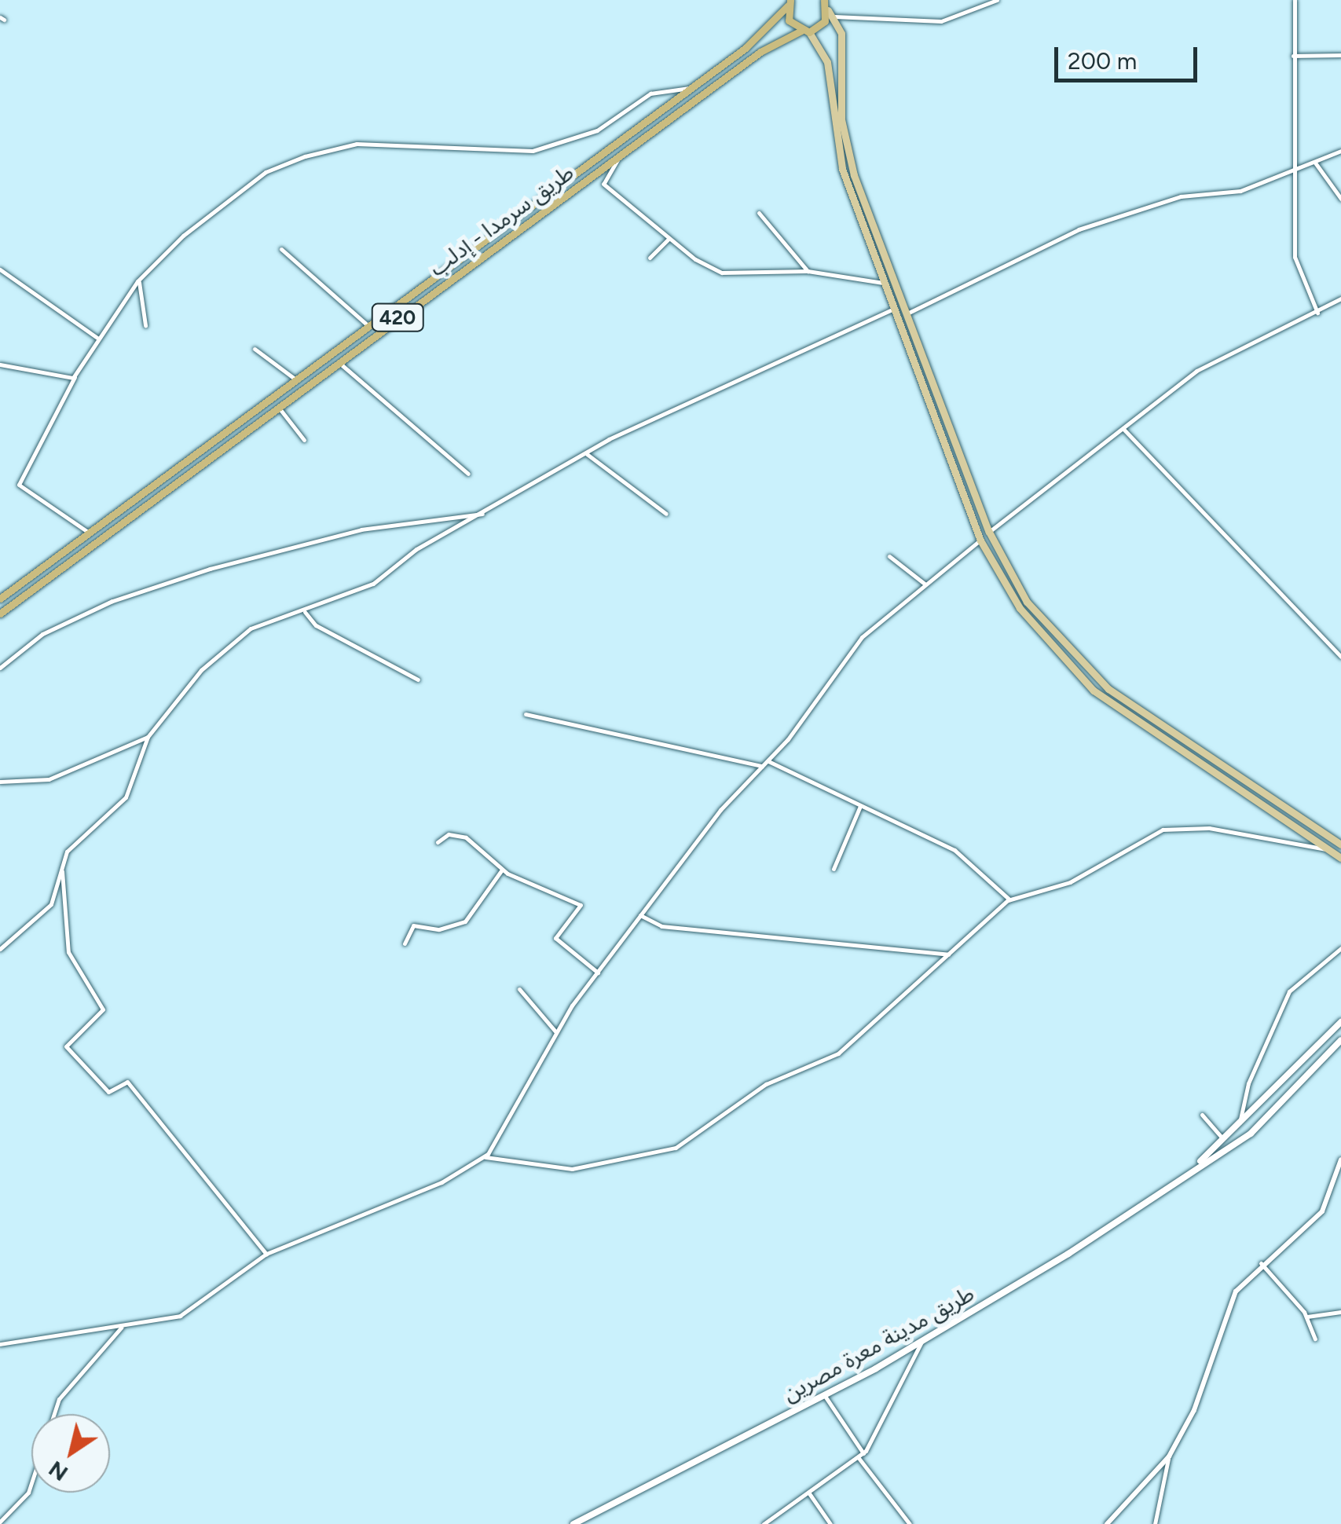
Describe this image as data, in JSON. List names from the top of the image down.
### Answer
{
  "streets": {
    "highway": ["طريق سرمدا - إدلب", "420"],
    "main road": ["طريق مدينة معرة مصرين"]
  },
  "scale_bar": "200 m",
  "north": "bottom left"
}
